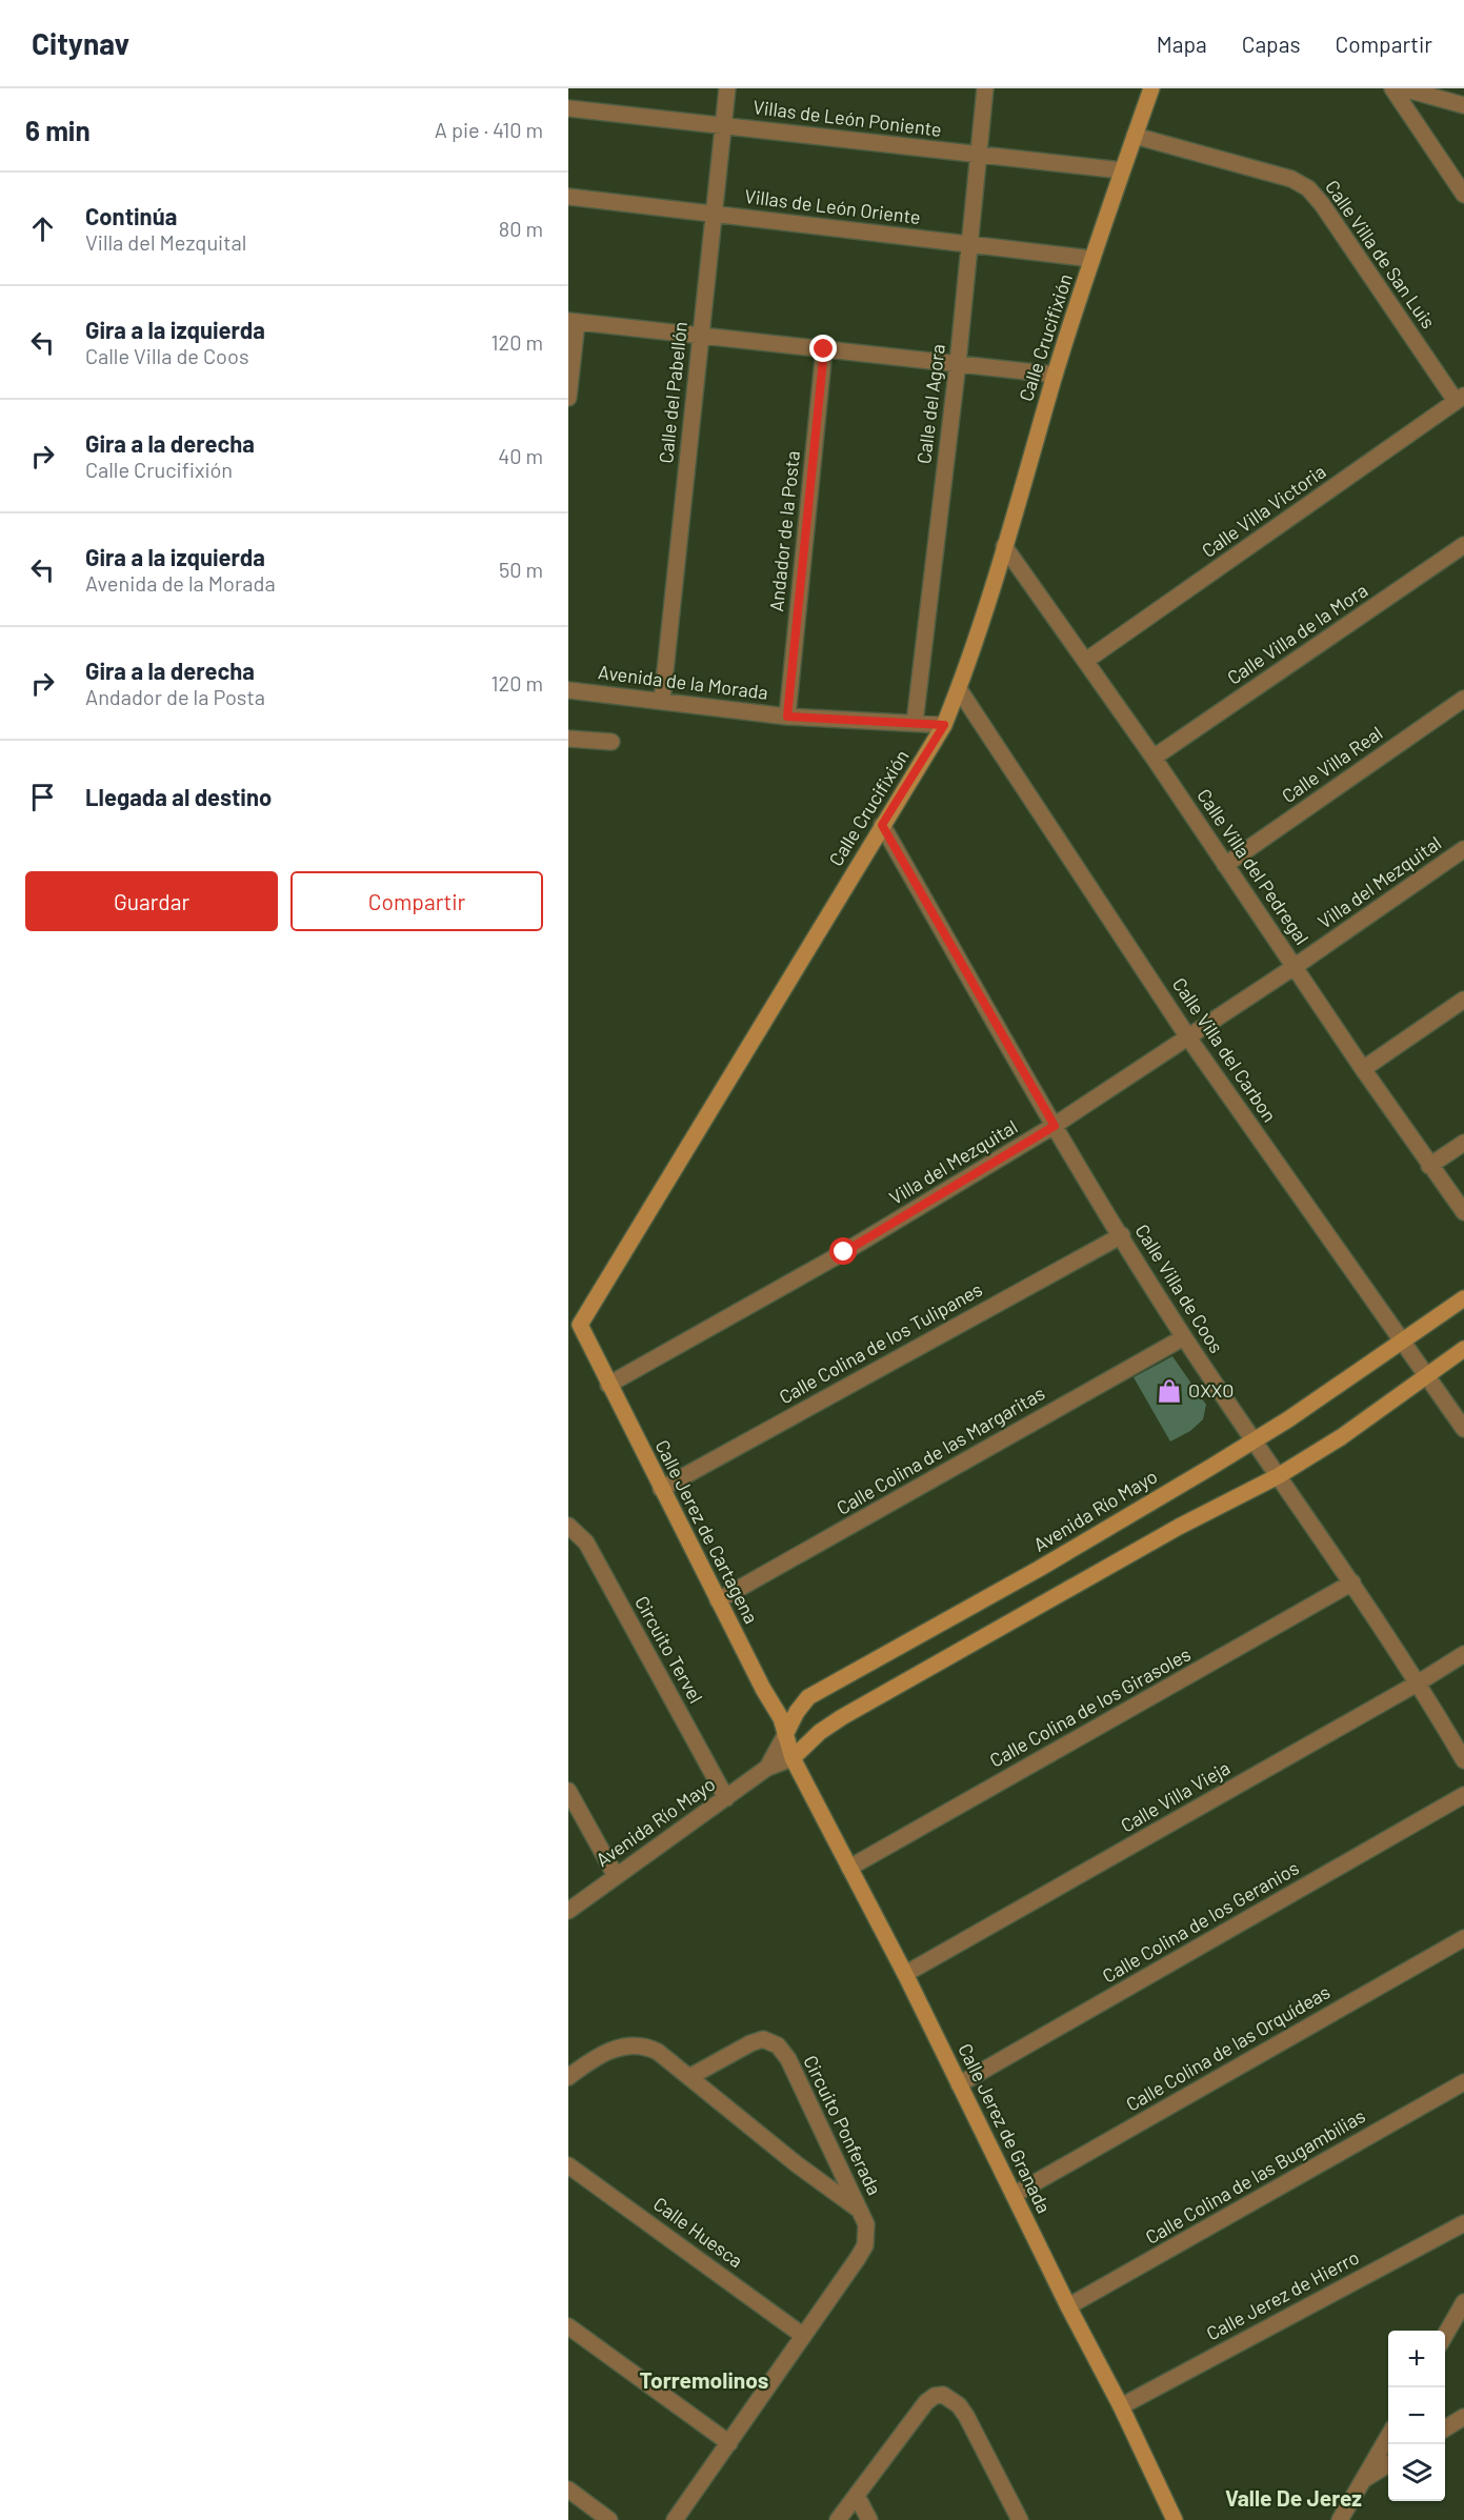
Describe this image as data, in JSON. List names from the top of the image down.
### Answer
{
  "streets": {
    "street": [
      "Villas de León Poniente",
      "Villas de León Oriente",
      "Calle Villa de San Luis",
      "Calle Crucifixión",
      "Calle del Pabellón",
      "Calle del Agora",
      "Calle Villa Victoria",
      "Andador de la Posta",
      "Calle Villa de la Mora",
      "Avenida de la Morada",
      "Calle Villa Real",
      "Calle Villa del Pedregal",
      "Villa del Mezquital",
      "Calle Villa del Carbon",
      "Calle Villa de Coos",
      "Calle Colina de los Tulipanes",
      "Calle Colina de las Margaritas",
      "Avenida Río Mayo",
      "Calle Jerez de Cartagena",
      "Circuito Tervel",
      "Calle Colina de los Girasoles",
      "Calle Villa Vieja",
      "Calle Colina de los Geranios",
      "Calle Colina de las Orquídeas",
      "Circuito Ponferada",
      "Calle Jerez de Granada",
      "Calle Colina de las Bugambilias",
      "Calle Huesca",
      "Calle Jerez de Hierro"
    ]
  },
  "crossings": [
    ["Villas de León Poniente", "Calle Crucifixión"],
    ["Villas de León Poniente", "Calle del Pabellón"],
    ["Villas de León Poniente", "Calle del Agora"],
    ["Villas de León Oriente", "Calle Crucifixión"],
    ["Villas de León Oriente", "Calle del Pabellón"],
    ["Villas de León Oriente", "Calle del Agora"],
    ["Calle Villa de San Luis", "Calle Crucifixión"],
    ["Calle Villa de San Luis", "Calle Villa Victoria"],
    ["Calle Crucifixión", "Avenida de la Morada"],
    ["Calle Crucifixión", "Calle Villa del Pedregal"],
    ["Calle Crucifixión", "Calle Villa del Carbon"],
    ["Calle Crucifixión", "Calle Villa de Coos"],
    ["Calle Crucifixión", "Calle Jerez de Cartagena"],
    ["Calle del Pabellón", "Avenida de la Morada"],
    ["Calle del Agora", "Avenida de la Morada"],
    ["Calle Villa Victoria", "Calle Villa del Pedregal"],
    ["Andador de la Posta", "Avenida de la Morada"],
    ["Calle Villa de la Mora", "Calle Villa del Pedregal"],
    ["Calle Villa Real", "Calle Villa del Pedregal"],
    ["Calle Villa del Pedregal", "Villa del Mezquital"],
    ["Villa del Mezquital", "Calle Villa del Carbon"],
    ["Villa del Mezquital", "Calle Villa de Coos"],
    ["Villa del Mezquital", "Calle Jerez de Cartagena"],
    ["Calle Villa del Carbon", "Avenida Río Mayo"],
    ["Calle Villa de Coos", "Calle Colina de los Tulipanes"],
    ["Calle Villa de Coos", "Calle Colina de las Margaritas"],
    ["Calle Villa de Coos", "Avenida Río Mayo"],
    ["Calle Villa de Coos", "Calle Colina de los Girasoles"],
    ["Calle Villa de Coos", "Calle Villa Vieja"],
    ["Calle Colina de los Tulipanes", "Calle Jerez de Cartagena"],
    ["Calle Colina de las Margaritas", "Calle Jerez de Cartagena"],
    ["Avenida Río Mayo", "Calle Jerez de Cartagena"],
    ["Avenida Río Mayo", "Circuito Tervel"],
    ["Avenida Río Mayo", "Calle Jerez de Granada"],
    ["Calle Jerez de Cartagena", "Calle Jerez de Granada"],
    ["Calle Colina de los Girasoles", "Calle Jerez de Granada"],
    ["Calle Villa Vieja", "Calle Jerez de Granada"],
    ["Calle Colina de los Geranios", "Calle Jerez de Granada"],
    ["Calle Colina de las Orquídeas", "Calle Jerez de Granada"],
    ["Circuito Ponferada", "Calle Huesca"],
    ["Calle Jerez de Granada", "Calle Colina de las Bugambilias"],
    ["Calle Jerez de Granada", "Calle Jerez de Hierro"]
  ],
  "districts": ["Torremolinos", "Valle De Jerez"],
  "places": {
    "shop": ["OXXO"]
  },
  "page": {
    "header": "Citynav",
    "nav": ["Mapa", "Capas", "Compartir"],
    "heading": ["6 min", "A pie · 410 m"],
    "list": [
      ["Continúa", "Villa del Mezquital", "80 m"],
      ["Gira a la izquierda", "Calle Villa de Coos", "120 m"],
      ["Gira a la derecha", "Calle Crucifixión", "40 m"],
      ["Gira a la izquierda", "Avenida de la Morada", "50 m"],
      ["Gira a la derecha", "Andador de la Posta", "120 m"],
      "Llegada al destino"
    ],
    "buttons": ["Guardar", "Compartir"],
    "map_buttons": ["+", "−"]
  }
}
